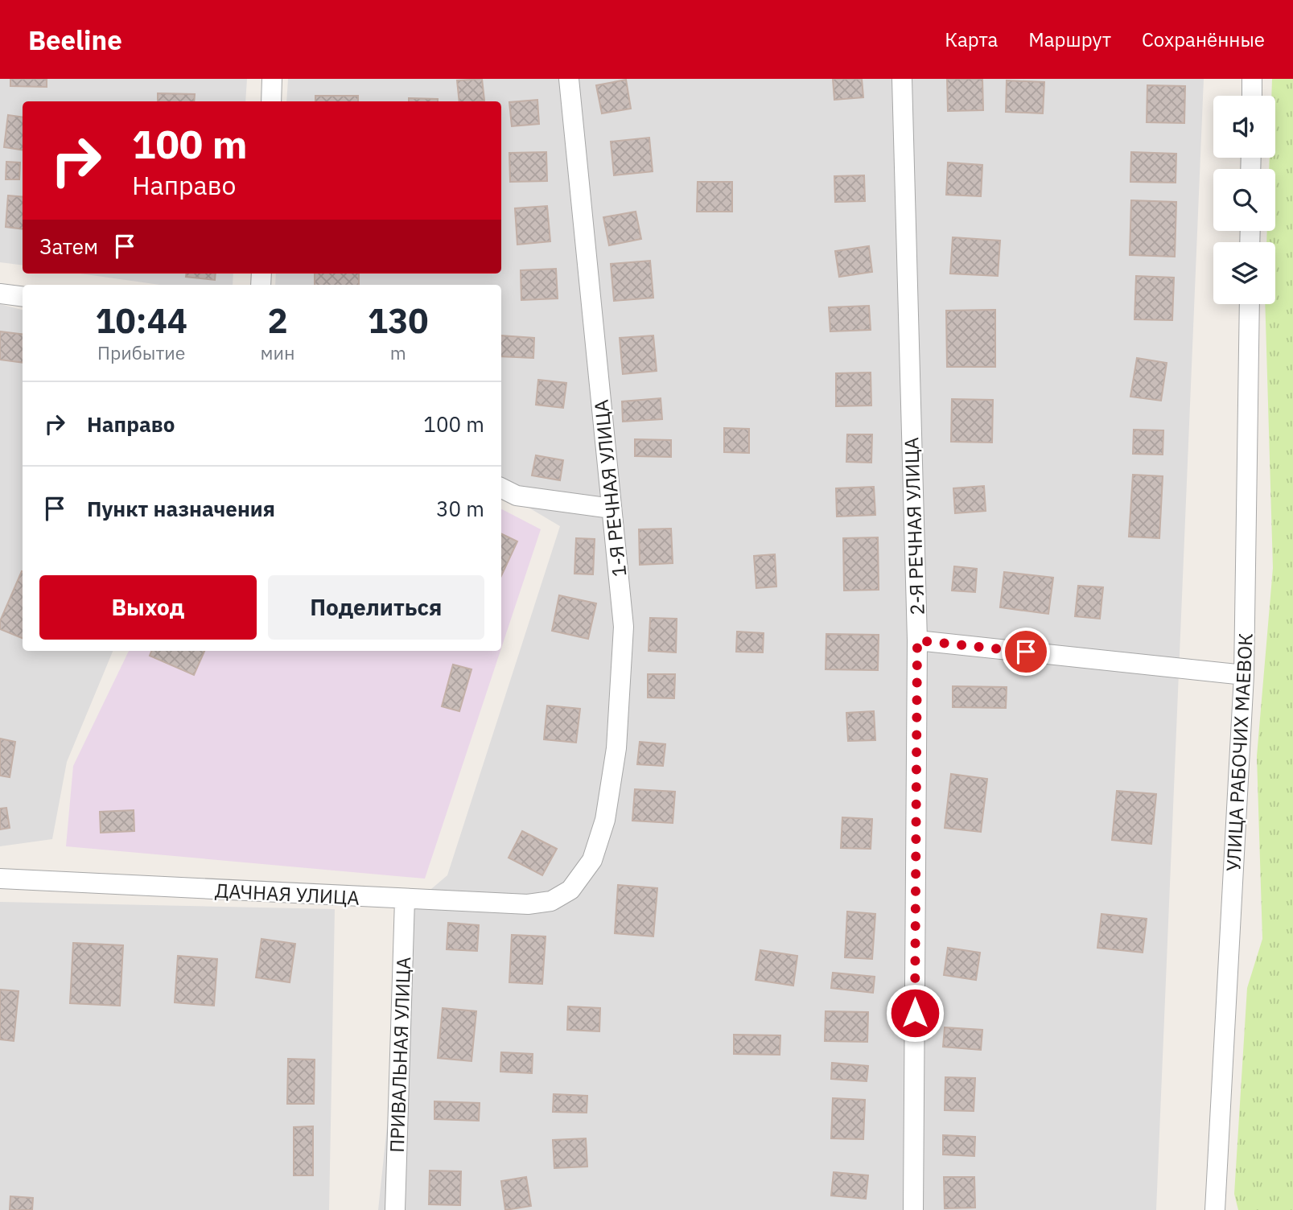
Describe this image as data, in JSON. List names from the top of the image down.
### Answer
{
  "streets": {
    "street": [
      "1-Я РЕЧНАЯ УЛИЦА",
      "2-Я РЕЧНАЯ УЛИЦА",
      "УЛИЦА РАБОЧИХ МАЕВОК",
      "ДАЧНАЯ УЛИЦА",
      "ПРИВАЛЬНАЯ УЛИЦА"
    ]
  },
  "crossings": [
    ["1-Я РЕЧНАЯ УЛИЦА", "ДАЧНАЯ УЛИЦА"],
    ["ДАЧНАЯ УЛИЦА", "ПРИВАЛЬНАЯ УЛИЦА"]
  ],
  "page": {
    "header": "Beeline",
    "nav": ["Карта", "Маршрут", "Сохранённые"],
    "turn": ["100 m", "Направо"],
    "then": "Затем",
    "eta": [
      "10:44",
      "Прибытие",
      "2",
      "мин",
      "130",
      "m"
    ],
    "list": [
      {
        "name": "Направо",
        "value": "100 m"
      },
      {
        "name": "Пункт назначения",
        "value": "30 m"
      }
    ],
    "buttons": ["Выход", "Поделиться"]
  }
}
